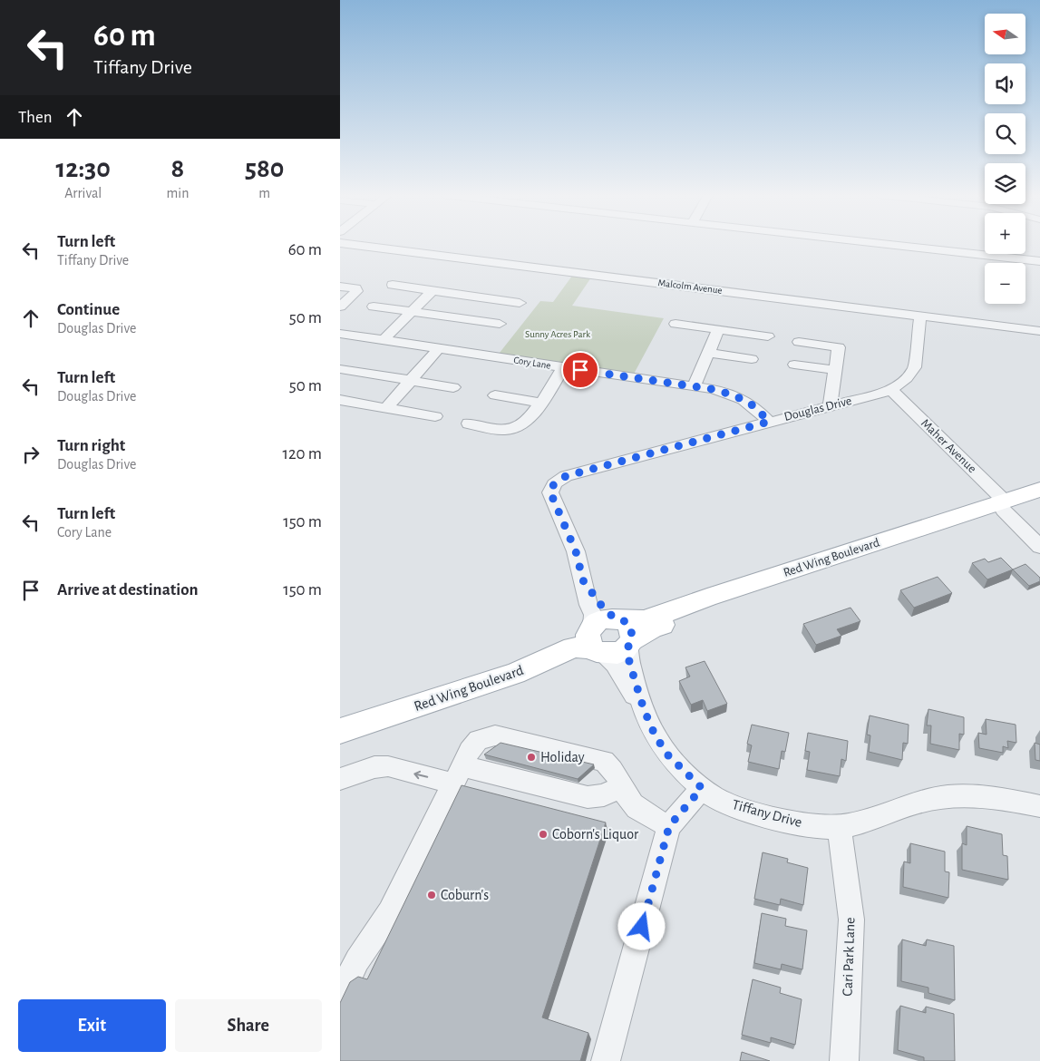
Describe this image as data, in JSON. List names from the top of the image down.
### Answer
{
  "streets": {
    "main road": ["Red Wing Boulevard"],
    "street": [
      "Malcolm Avenue",
      "Cory Lane",
      "Douglas Drive",
      "Maher Avenue",
      "Tiffany Drive",
      "Cari Park Lane"
    ]
  },
  "crossings": [
    ["Malcolm Avenue", "Douglas Drive"],
    ["Cory Lane", "Douglas Drive"],
    ["Douglas Drive", "Maher Avenue"],
    ["Douglas Drive", "Red Wing Boulevard"],
    ["Maher Avenue", "Red Wing Boulevard"],
    ["Tiffany Drive", "Cari Park Lane"]
  ],
  "parks": ["Sunny Acres Park"],
  "places": ["Holiday", "Coborn's Liquor", "Coburn's"],
  "north": "left",
  "page": {
    "turn": ["60 m", "Tiffany Drive"],
    "map_buttons": ["+", "−"],
    "then": "Then",
    "eta": [
      "12:30",
      "Arrival",
      "8",
      "min",
      "580",
      "m"
    ],
    "list": [
      {
        "name": "Turn left",
        "note": "Tiffany Drive",
        "value": "60 m"
      },
      {
        "name": "Continue",
        "note": "Douglas Drive",
        "value": "50 m"
      },
      {
        "name": "Turn left",
        "note": "Douglas Drive",
        "value": "50 m"
      },
      {
        "name": "Turn right",
        "note": "Douglas Drive",
        "value": "120 m"
      },
      {
        "name": "Turn left",
        "note": "Cory Lane",
        "value": "150 m"
      },
      {
        "name": "Arrive at destination",
        "value": "150 m"
      }
    ],
    "buttons": ["Exit", "Share"]
  }
}
